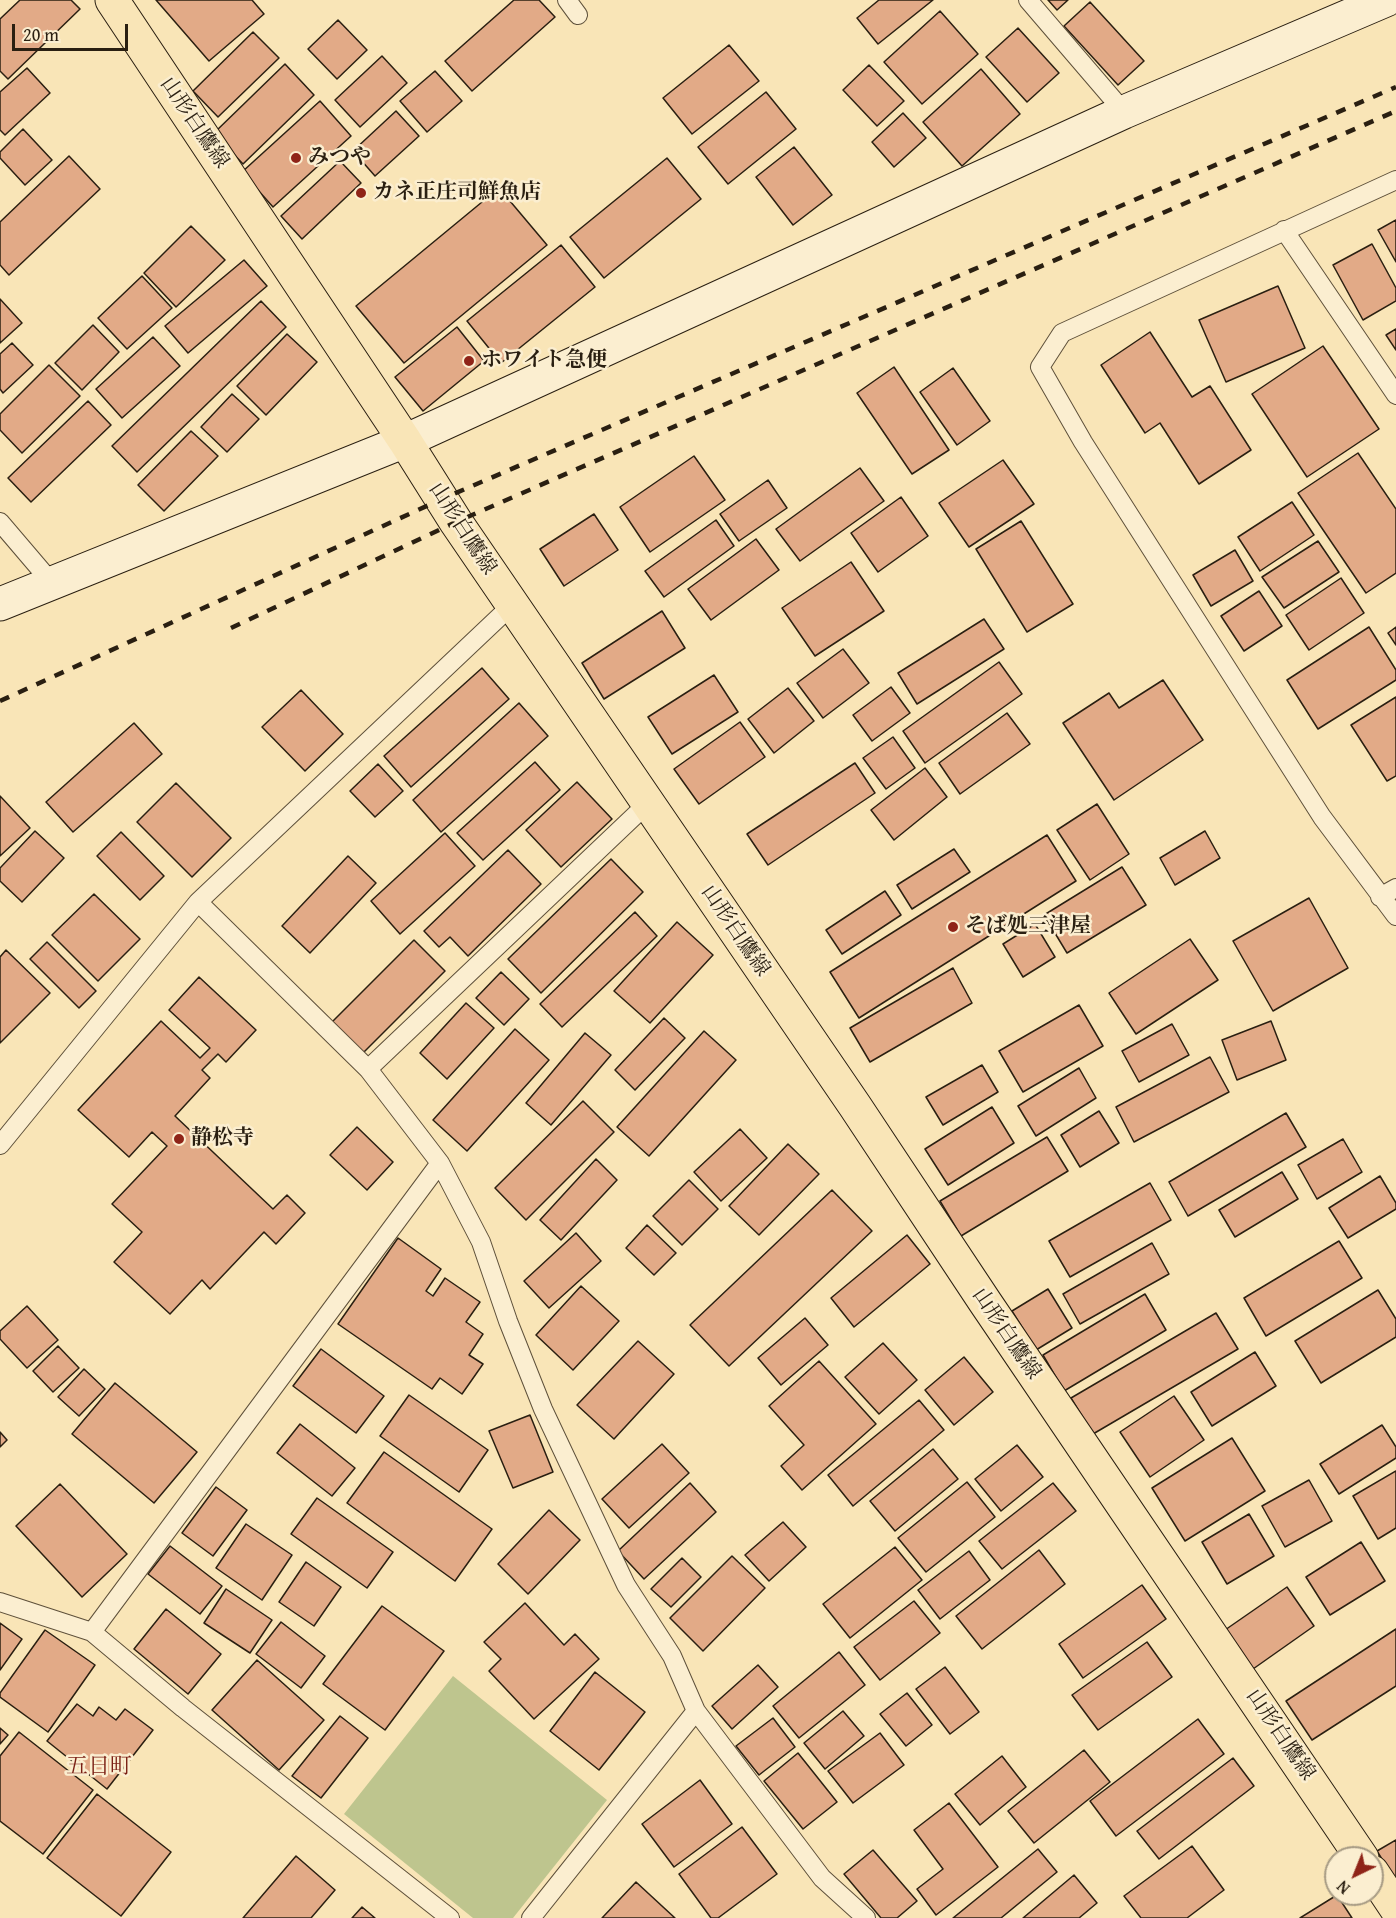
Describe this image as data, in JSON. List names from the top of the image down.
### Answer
{
  "streets": {
    "main road": ["山形白鷹線"]
  },
  "districts": ["五日町"],
  "places": [
    "みつや",
    "カネ正庄司鮮魚店",
    "ホワイト急便",
    "そば処三津屋",
    "静松寺"
  ],
  "scale_bar": "20 m",
  "north": "bottom left"
}
